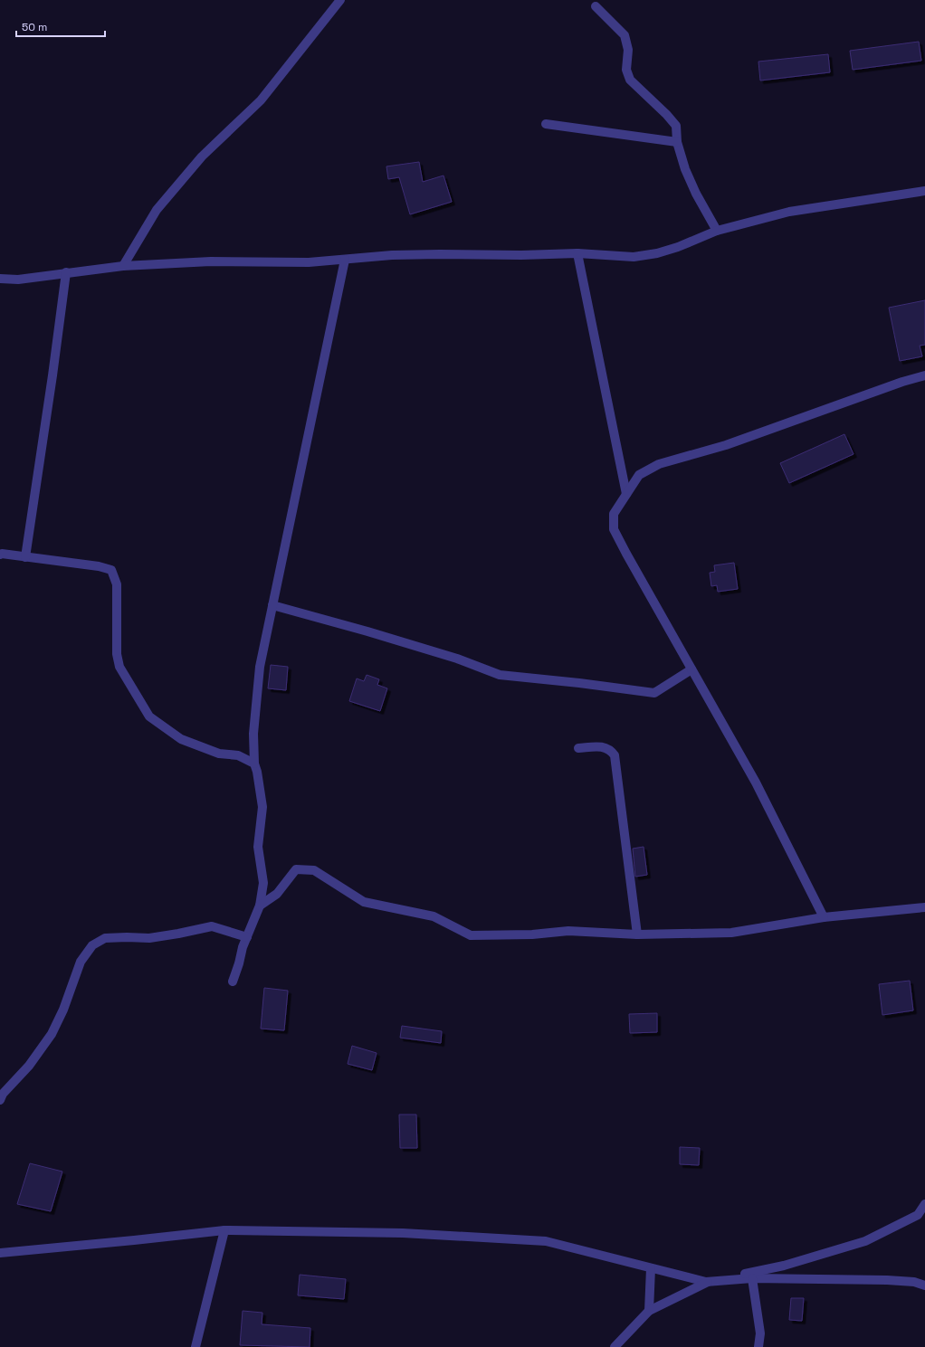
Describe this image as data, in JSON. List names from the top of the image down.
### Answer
{
  "scale_bar": "50 m"
}
